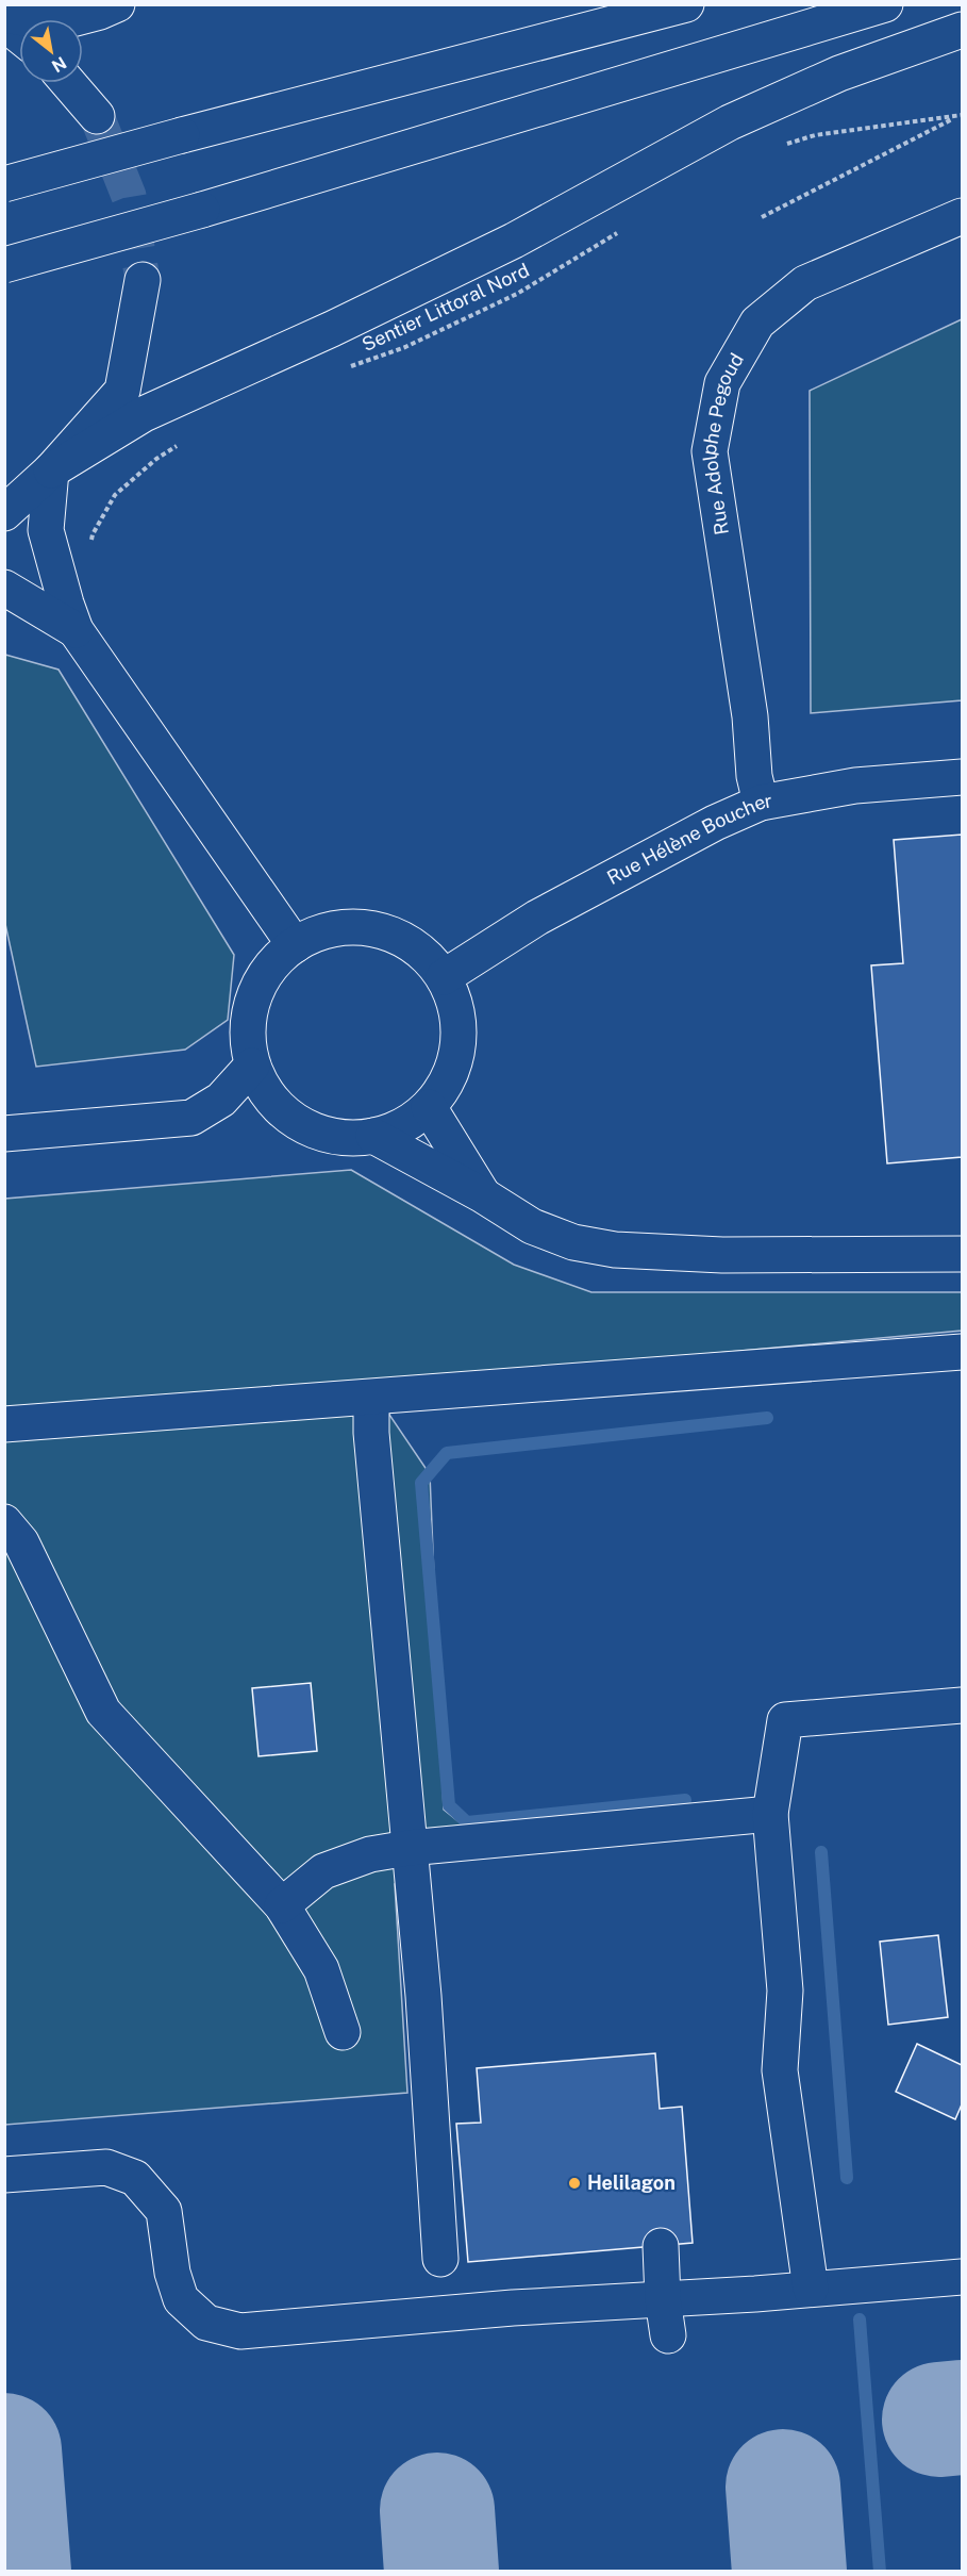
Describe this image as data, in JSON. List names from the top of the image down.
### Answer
{
  "streets": {
    "main road": ["Rue Adolphe Pegoud", "Rue Hélène Boucher"],
    "path": ["Sentier Littoral Nord"]
  },
  "crossings": [
    ["Rue Adolphe Pegoud", "Rue Hélène Boucher"]
  ],
  "places": ["Helilagon"],
  "north": "bottom right"
}
